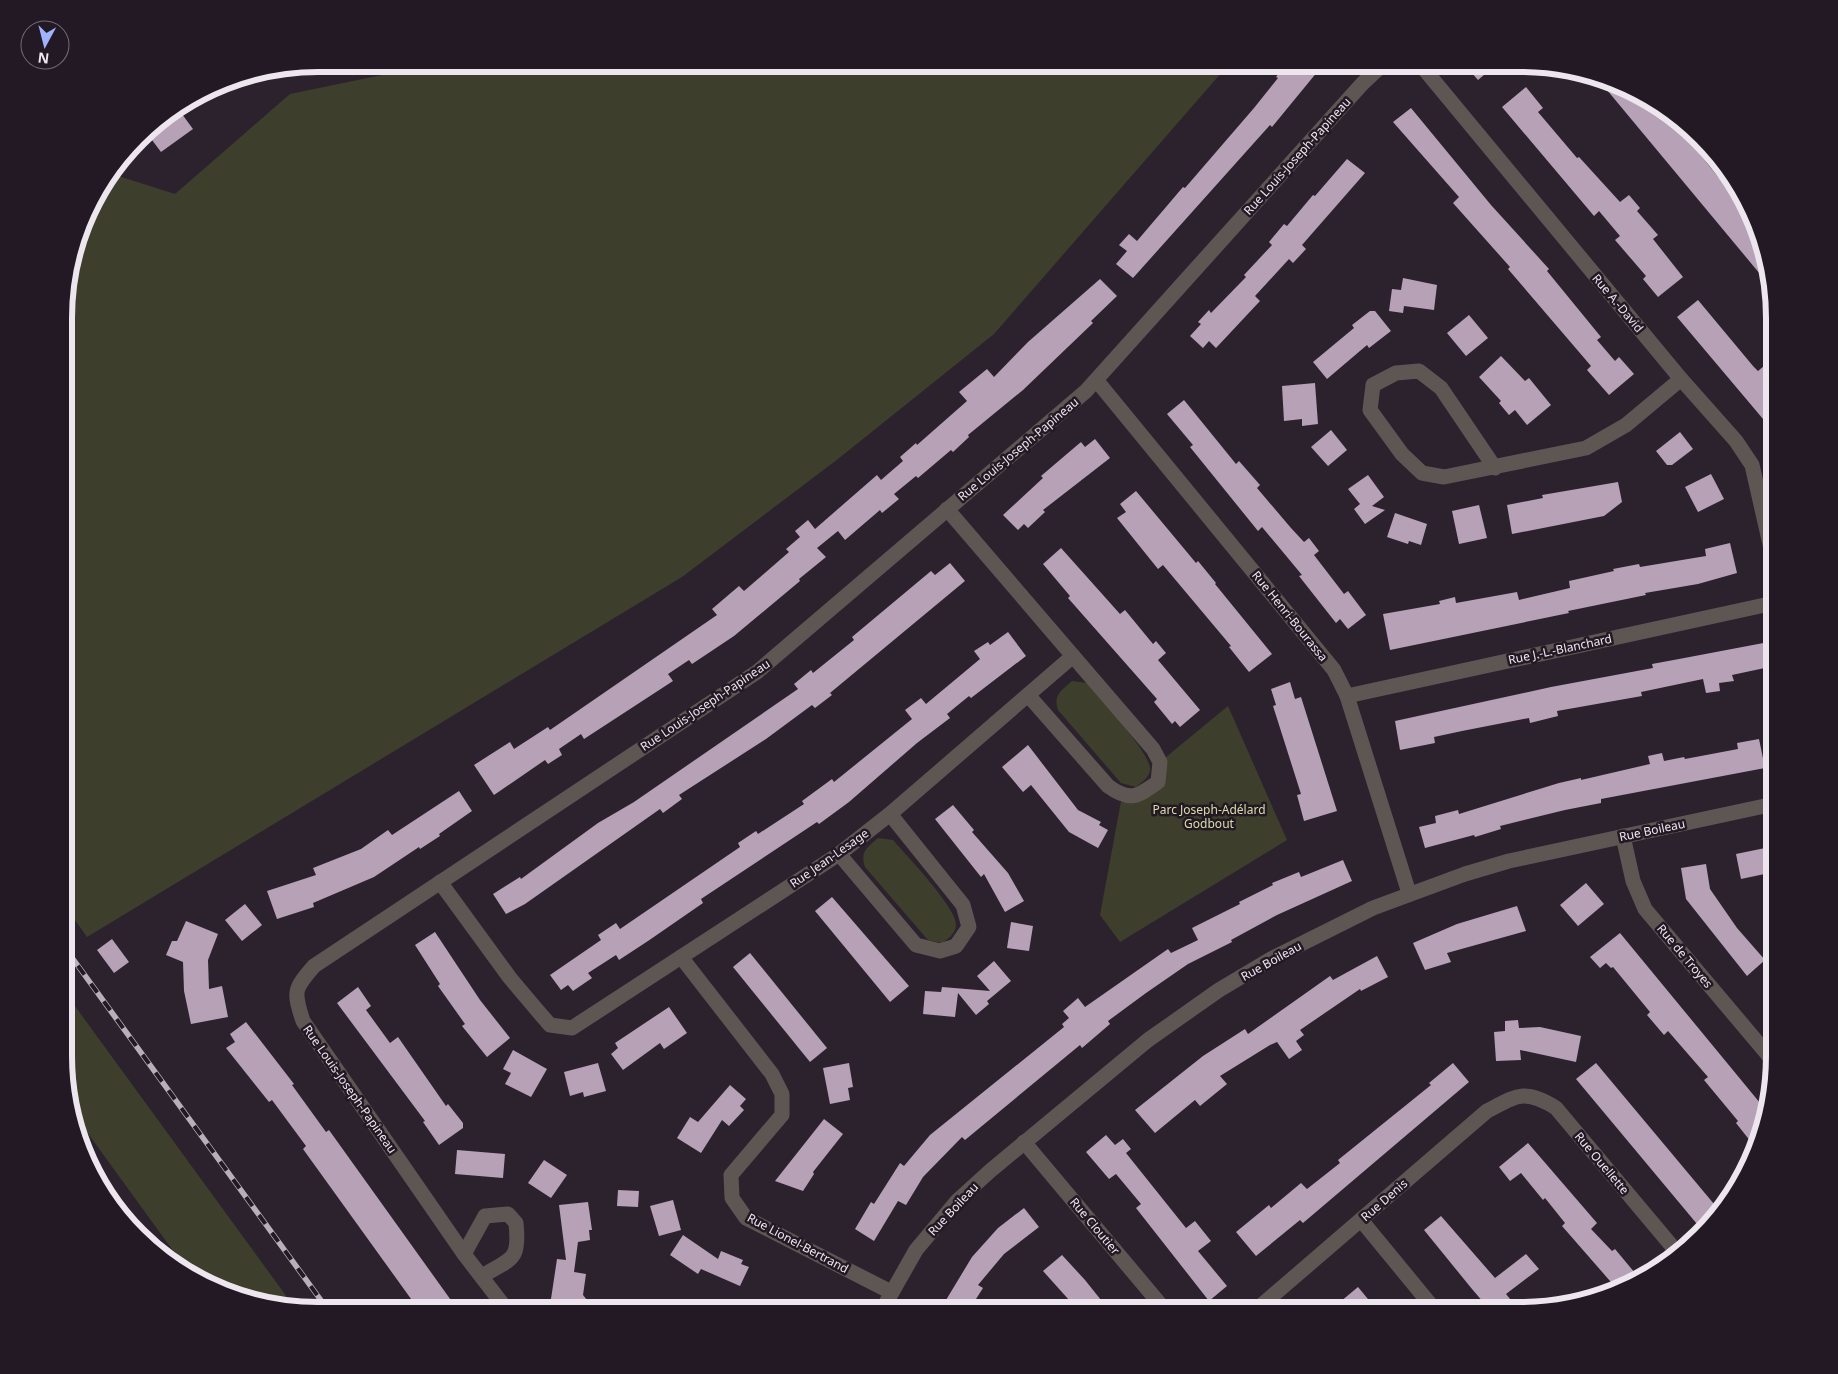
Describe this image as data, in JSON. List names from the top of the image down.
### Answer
{
  "streets": {
    "street": [
      "Rue Louis-Joseph-Papineau",
      "Rue A.-David",
      "Rue Henri-Bourassa",
      "Rue J.-L.-Blanchard",
      "Rue Boileau",
      "Rue Jean-Lesage",
      "Rue de Troyes",
      "Rue Ouellette",
      "Rue Denis",
      "Rue Cloutier",
      "Rue Lionel-Bertrand"
    ]
  },
  "crossings": [
    ["Rue Louis-Joseph-Papineau", "Rue Henri-Bourassa"],
    ["Rue Louis-Joseph-Papineau", "Rue Jean-Lesage"],
    ["Rue Henri-Bourassa", "Rue J.-L.-Blanchard"],
    ["Rue Henri-Bourassa", "Rue Boileau"],
    ["Rue Boileau", "Rue de Troyes"],
    ["Rue Boileau", "Rue Cloutier"],
    ["Rue Boileau", "Rue Lionel-Bertrand"],
    ["Rue Jean-Lesage", "Rue Lionel-Bertrand"],
    ["Rue Ouellette", "Rue Denis"]
  ],
  "parks": ["Parc Joseph-Adélard Godbout"],
  "north": "bottom"
}
